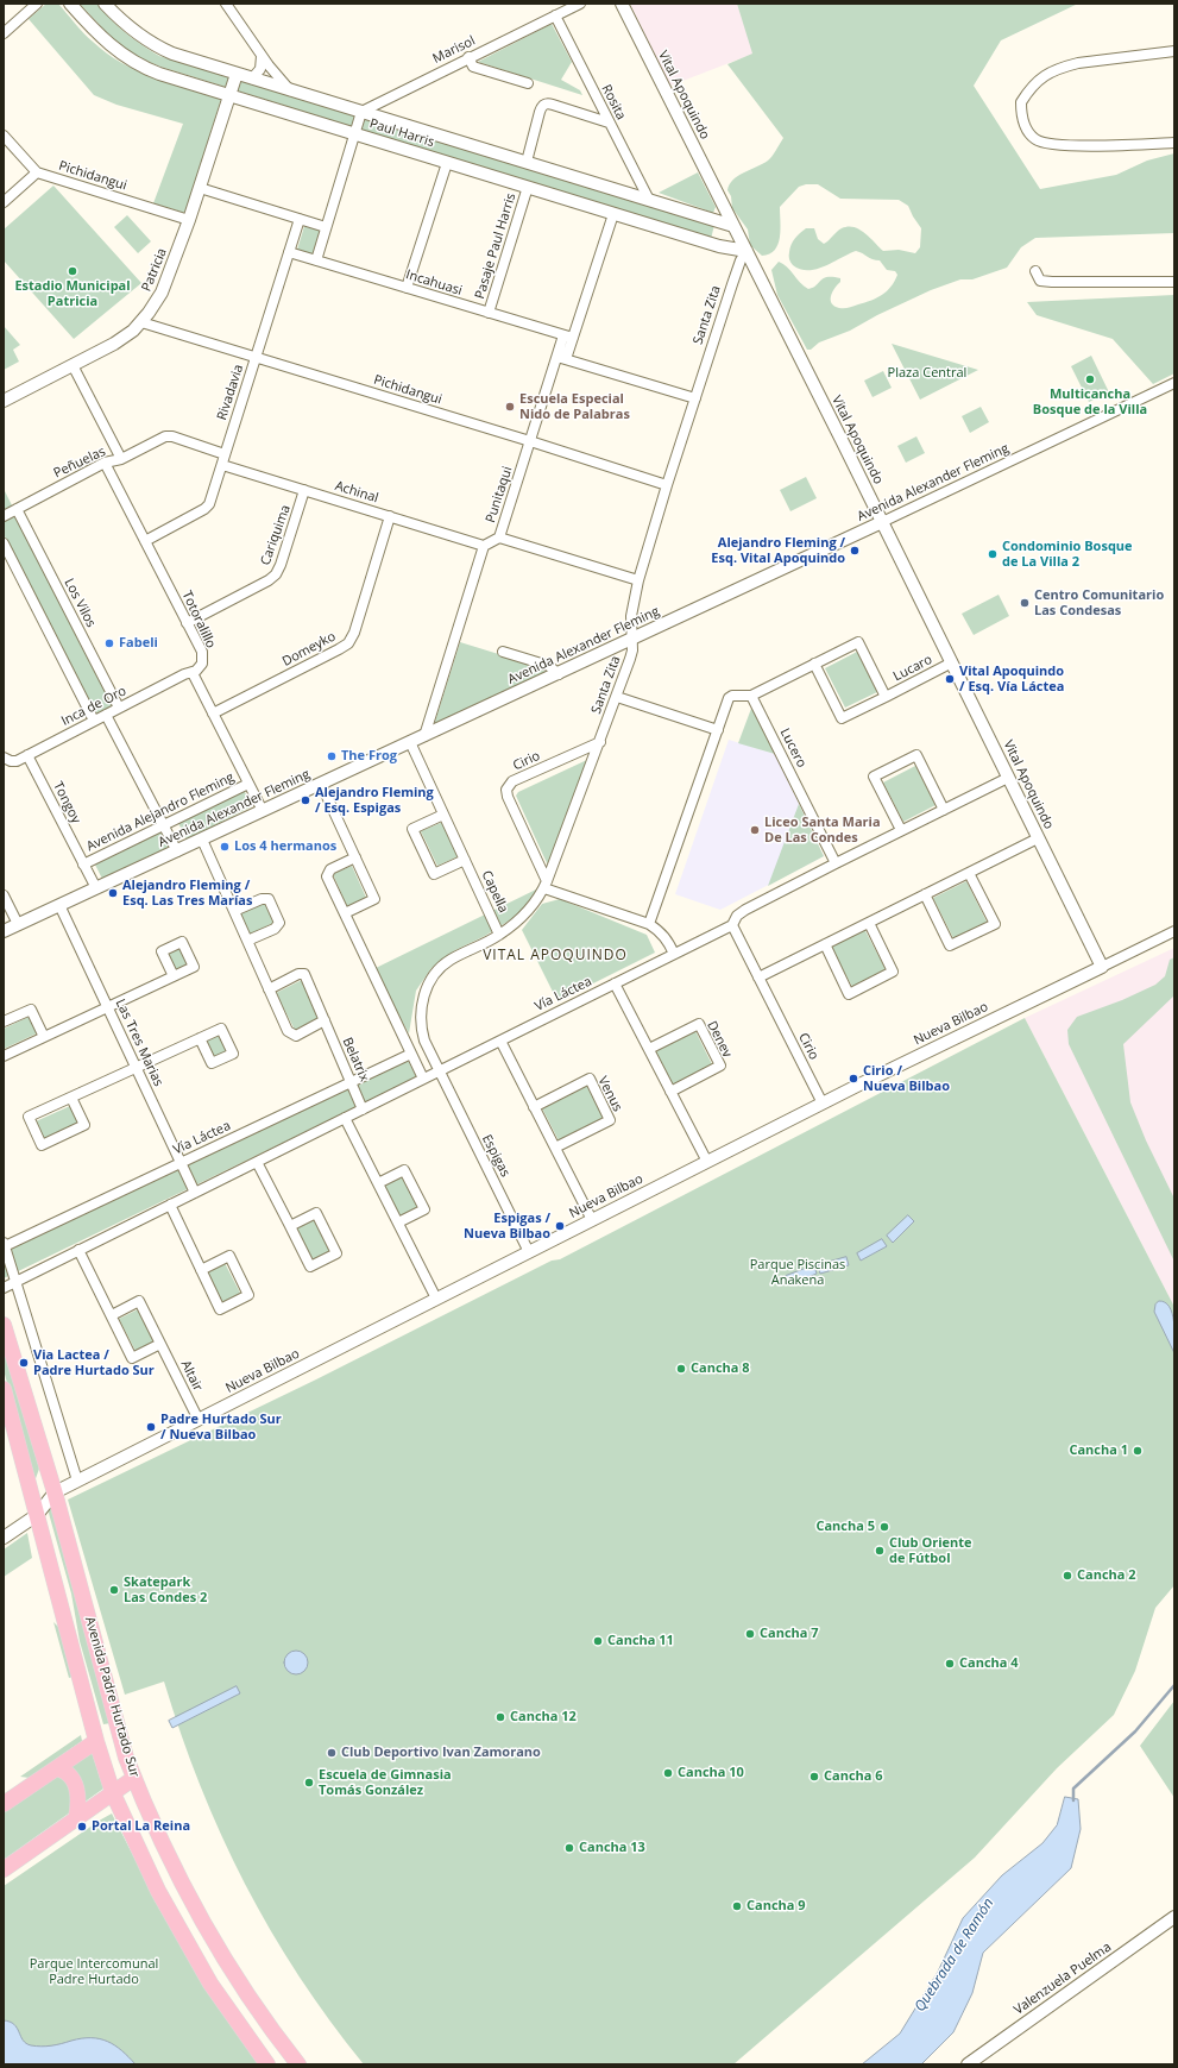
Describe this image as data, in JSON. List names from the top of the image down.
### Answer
{
  "streets": {
    "main road": ["Avenida Padre Hurtado Sur"],
    "street": [
      "Marisol",
      "Vital Apoquindo",
      "Rosita",
      "Paul Harris",
      "Pichidangui",
      "Pasaje Paul Harris",
      "Patricia",
      "Incahuasi",
      "Santa Zita",
      "Rivadavia",
      "Peñuelas",
      "Avenida Alexander Fleming",
      "Achinal",
      "Punitaqui",
      "Cariquima",
      "Los Vilos",
      "Totoralillo",
      "Domeyko",
      "Lucaro",
      "Inca de Oro",
      "Lucero",
      "Cirio",
      "Tongoy",
      "Avenida Alejandro Fleming",
      "Capella",
      "Vía Láctea",
      "Nueva Bilbao",
      "Denev",
      "Las Tres Marias",
      "Belatrix",
      "Venus",
      "Espigas",
      "Altair",
      "Valenzuela Puelma"
    ]
  },
  "crossings": [
    ["Marisol", "Rosita"],
    ["Marisol", "Paul Harris"],
    ["Vital Apoquindo", "Paul Harris"],
    ["Vital Apoquindo", "Santa Zita"],
    ["Vital Apoquindo", "Avenida Alexander Fleming"],
    ["Vital Apoquindo", "Lucaro"],
    ["Vital Apoquindo", "Vía Láctea"],
    ["Vital Apoquindo", "Nueva Bilbao"],
    ["Rosita", "Paul Harris"],
    ["Paul Harris", "Pasaje Paul Harris"],
    ["Paul Harris", "Patricia"],
    ["Paul Harris", "Santa Zita"],
    ["Paul Harris", "Punitaqui"],
    ["Pichidangui", "Patricia"],
    ["Pichidangui", "Santa Zita"],
    ["Pichidangui", "Rivadavia"],
    ["Pichidangui", "Punitaqui"],
    ["Pasaje Paul Harris", "Incahuasi"],
    ["Incahuasi", "Rivadavia"],
    ["Incahuasi", "Punitaqui"],
    ["Santa Zita", "Avenida Alexander Fleming"],
    ["Santa Zita", "Cirio"],
    ["Santa Zita", "Capella"],
    ["Santa Zita", "Vía Láctea"],
    ["Santa Zita", "Espigas"],
    ["Rivadavia", "Achinal"],
    ["Rivadavia", "Totoralillo"],
    ["Peñuelas", "Achinal"],
    ["Peñuelas", "Los Vilos"],
    ["Peñuelas", "Totoralillo"],
    ["Avenida Alexander Fleming", "Tongoy"],
    ["Avenida Alexander Fleming", "Capella"],
    ["Avenida Alexander Fleming", "Las Tres Marias"],
    ["Achinal", "Punitaqui"],
    ["Achinal", "Cariquima"],
    ["Achinal", "Domeyko"],
    ["Cariquima", "Totoralillo"],
    ["Los Vilos", "Inca de Oro"],
    ["Totoralillo", "Inca de Oro"],
    ["Lucaro", "Lucero"],
    ["Inca de Oro", "Tongoy"],
    ["Lucero", "Vía Láctea"],
    ["Cirio", "Vía Láctea"],
    ["Cirio", "Nueva Bilbao"],
    ["Tongoy", "Avenida Alejandro Fleming"],
    ["Vía Láctea", "Las Tres Marias"],
    ["Vía Láctea", "Belatrix"],
    ["Vía Láctea", "Espigas"],
    ["Nueva Bilbao", "Espigas"],
    ["Nueva Bilbao", "Altair"],
    ["Nueva Bilbao", "Avenida Padre Hurtado Sur"]
  ],
  "districts": ["VITAL APOQUINDO"],
  "water": ["Quebrada de Ramón"],
  "parks": ["Plaza Central", "Parque Piscinas Anakena", "Parque Intercomunal Padre Hurtado"],
  "places": [
    "Estadio Municipal Patricia",
    "Multicancha Bosque de la Villa",
    "Escuela Especial Nido de Palabras",
    "Alejandro Fleming / Esq. Vital Apoquindo",
    "Condominio Bosque de La Villa 2",
    "Centro Comunitario Las Condesas",
    "Fabeli",
    "Vital Apoquindo / Esq. Vía Láctea",
    "The Frog",
    "Alejandro Fleming / Esq. Espigas",
    "Liceo Santa Maria De Las Condes",
    "Los 4 hermanos",
    "Alejandro Fleming / Esq. Las Tres Marías",
    "Cirio / Nueva Bilbao",
    "Espigas / Nueva Bilbao",
    "Via Lactea / Padre Hurtado Sur",
    "Cancha 8",
    "Padre Hurtado Sur / Nueva Bilbao",
    "Cancha 1",
    "Cancha 5",
    "Club Oriente de Fútbol",
    "Cancha 2",
    "Skatepark Las Condes 2",
    "Cancha 7",
    "Cancha 11",
    "Cancha 4",
    "Cancha 12",
    "Club Deportivo Ivan Zamorano",
    "Cancha 10",
    "Cancha 6",
    "Escuela de Gimnasia Tomás González",
    "Portal La Reina",
    "Cancha 13",
    "Cancha 9"
  ]
}
